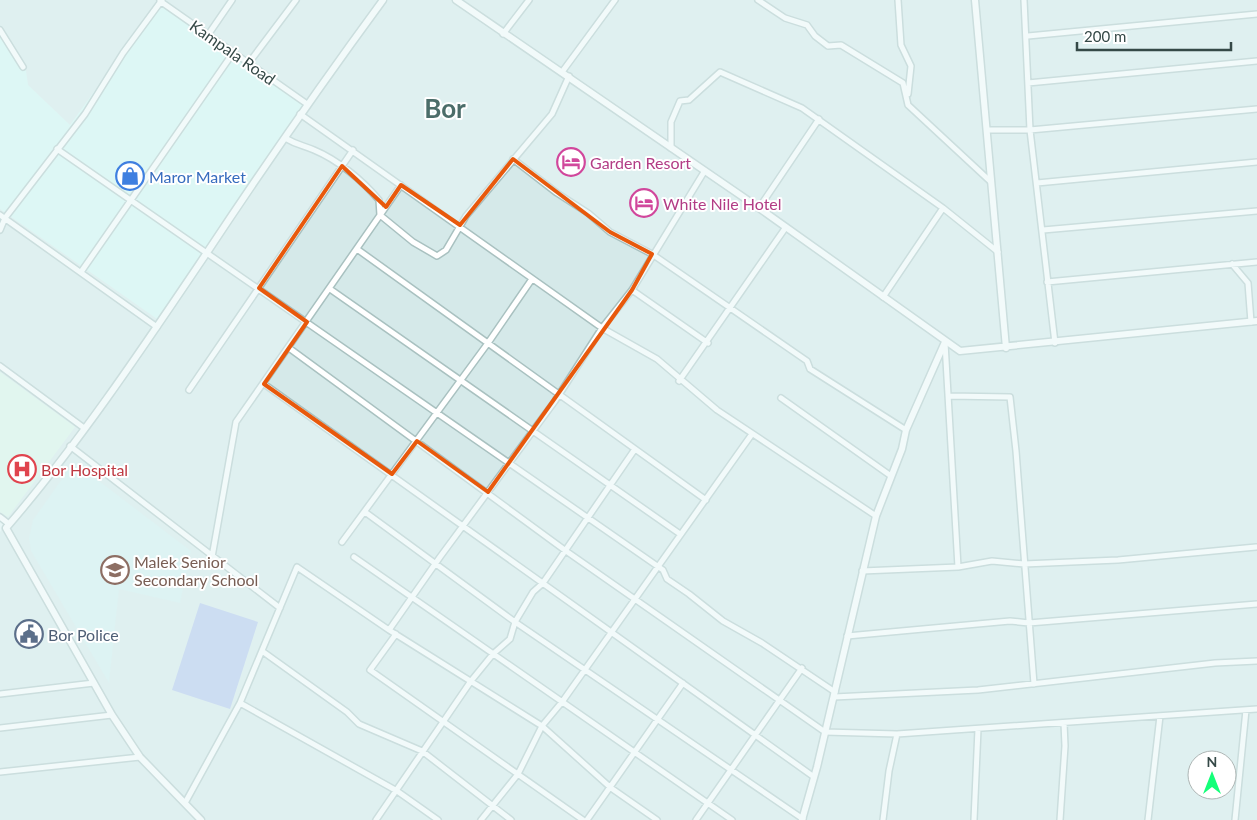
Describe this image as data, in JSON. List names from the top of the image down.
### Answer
{
  "streets": {
    "street": ["Kampala Road"]
  },
  "districts": ["Bor"],
  "places": {
    "hotel": ["Garden Resort", "White Nile Hotel"],
    "shop": ["Maror Market"],
    "hospital": ["Bor Hospital"],
    "school or university": ["Malek Senior Secondary School"],
    "public building": ["Bor Police"]
  },
  "scale_bar": "200 m",
  "north": "top"
}
